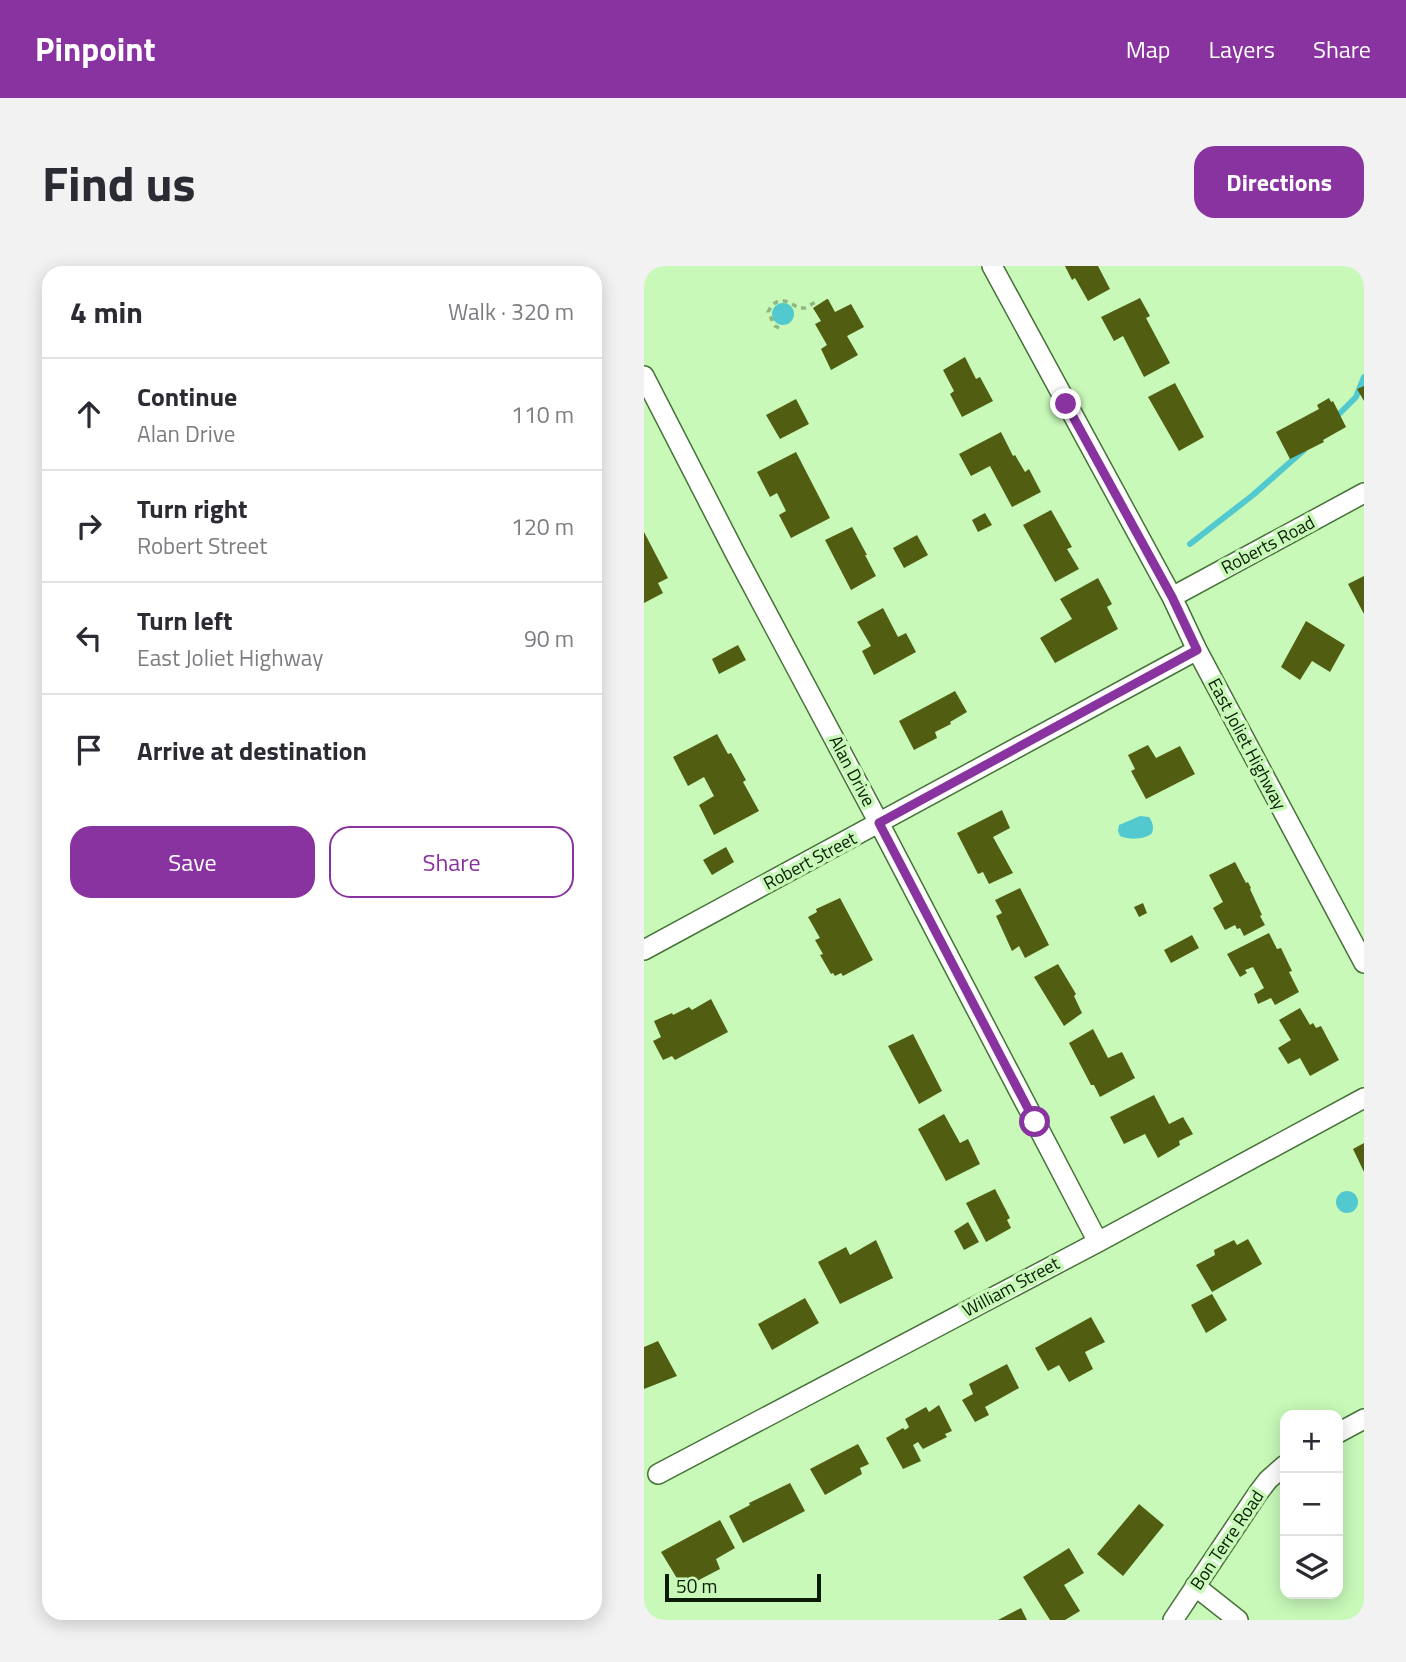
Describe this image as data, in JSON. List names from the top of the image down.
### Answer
{
  "streets": {
    "street": [
      "Roberts Road",
      "East Joliet Highway",
      "Alan Drive",
      "Robert Street",
      "William Street",
      "Bon Terre Road"
    ]
  },
  "crossings": [
    ["Roberts Road", "East Joliet Highway"],
    ["East Joliet Highway", "Robert Street"],
    ["Alan Drive", "Robert Street"],
    ["Alan Drive", "William Street"]
  ],
  "scale_bar": "50 m",
  "page": {
    "header": "Pinpoint",
    "nav": ["Map", "Layers", "Share"],
    "title": "Find us",
    "buttons": [
      "Directions",
      ["Save", "Share"]
    ],
    "heading": ["4 min", "Walk · 320 m"],
    "list": [
      ["Continue", "Alan Drive", "110 m"],
      ["Turn right", "Robert Street", "120 m"],
      ["Turn left", "East Joliet Highway", "90 m"],
      "Arrive at destination"
    ],
    "map_buttons": ["+", "−"],
    "scale": "50 m"
  }
}
